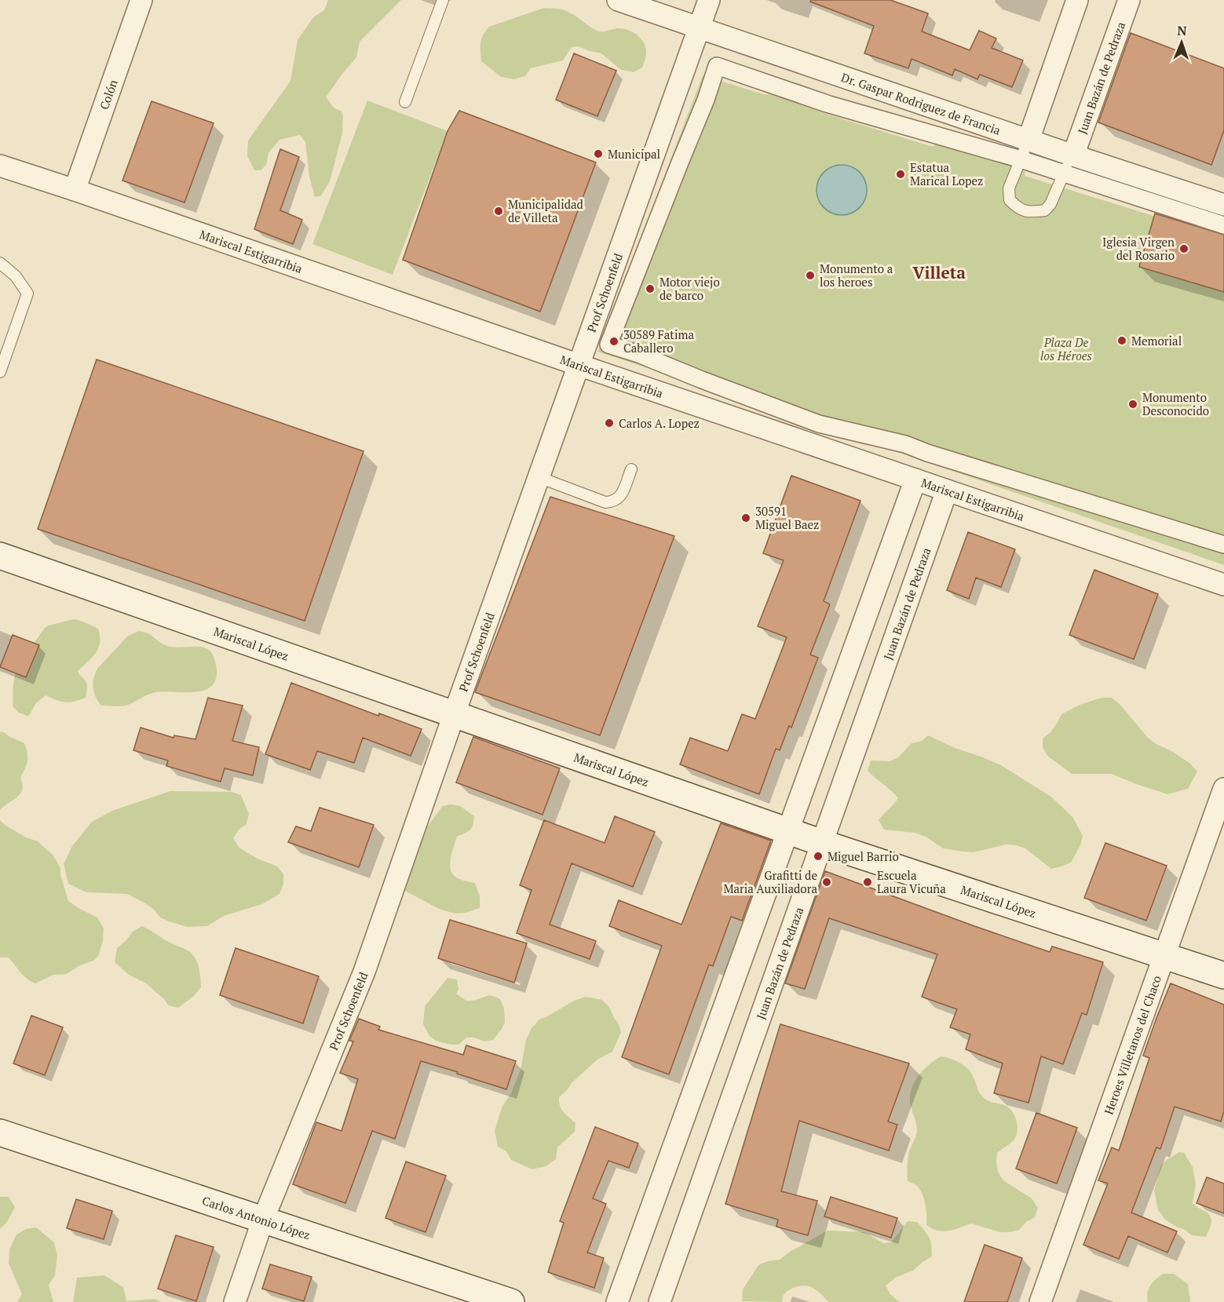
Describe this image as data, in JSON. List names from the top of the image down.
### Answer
{
  "streets": {
    "main road": ["Mariscal López", "Carlos Antonio López"],
    "street": [
      "Juan Bazán de Pedraza",
      "Colón",
      "Dr. Gaspar Rodriguez de Francia",
      "Mariscal Estigarribia",
      "Prof Schoenfeld",
      "Heroes Villetanos del Chaco"
    ]
  },
  "crossings": [
    ["Juan Bazán de Pedraza", "Dr. Gaspar Rodriguez de Francia"],
    ["Juan Bazán de Pedraza", "Mariscal Estigarribia"],
    ["Juan Bazán de Pedraza", "Mariscal López"],
    ["Colón", "Mariscal Estigarribia"],
    ["Dr. Gaspar Rodriguez de Francia", "Prof Schoenfeld"],
    ["Mariscal Estigarribia", "Prof Schoenfeld"],
    ["Prof Schoenfeld", "Mariscal López"],
    ["Prof Schoenfeld", "Carlos Antonio López"],
    ["Mariscal López", "Heroes Villetanos del Chaco"]
  ],
  "districts": ["Villeta"],
  "parks": ["Plaza De los Héroes"],
  "places": [
    "Municipal",
    "Estatua Marical Lopez",
    "Municipalidad de Villeta",
    "Iglesia Virgen del Rosario",
    "Monumento a los heroes",
    "Motor viejo de barco",
    "Memorial",
    "30589 Fatima Caballero",
    "Monumento Desconocido",
    "Carlos A. Lopez",
    "30591 Miguel Baez",
    "Miguel Barrio",
    "Grafitti de Maria Auxiliadora",
    "Escuela Laura Vicuña"
  ],
  "north": "top"
}
